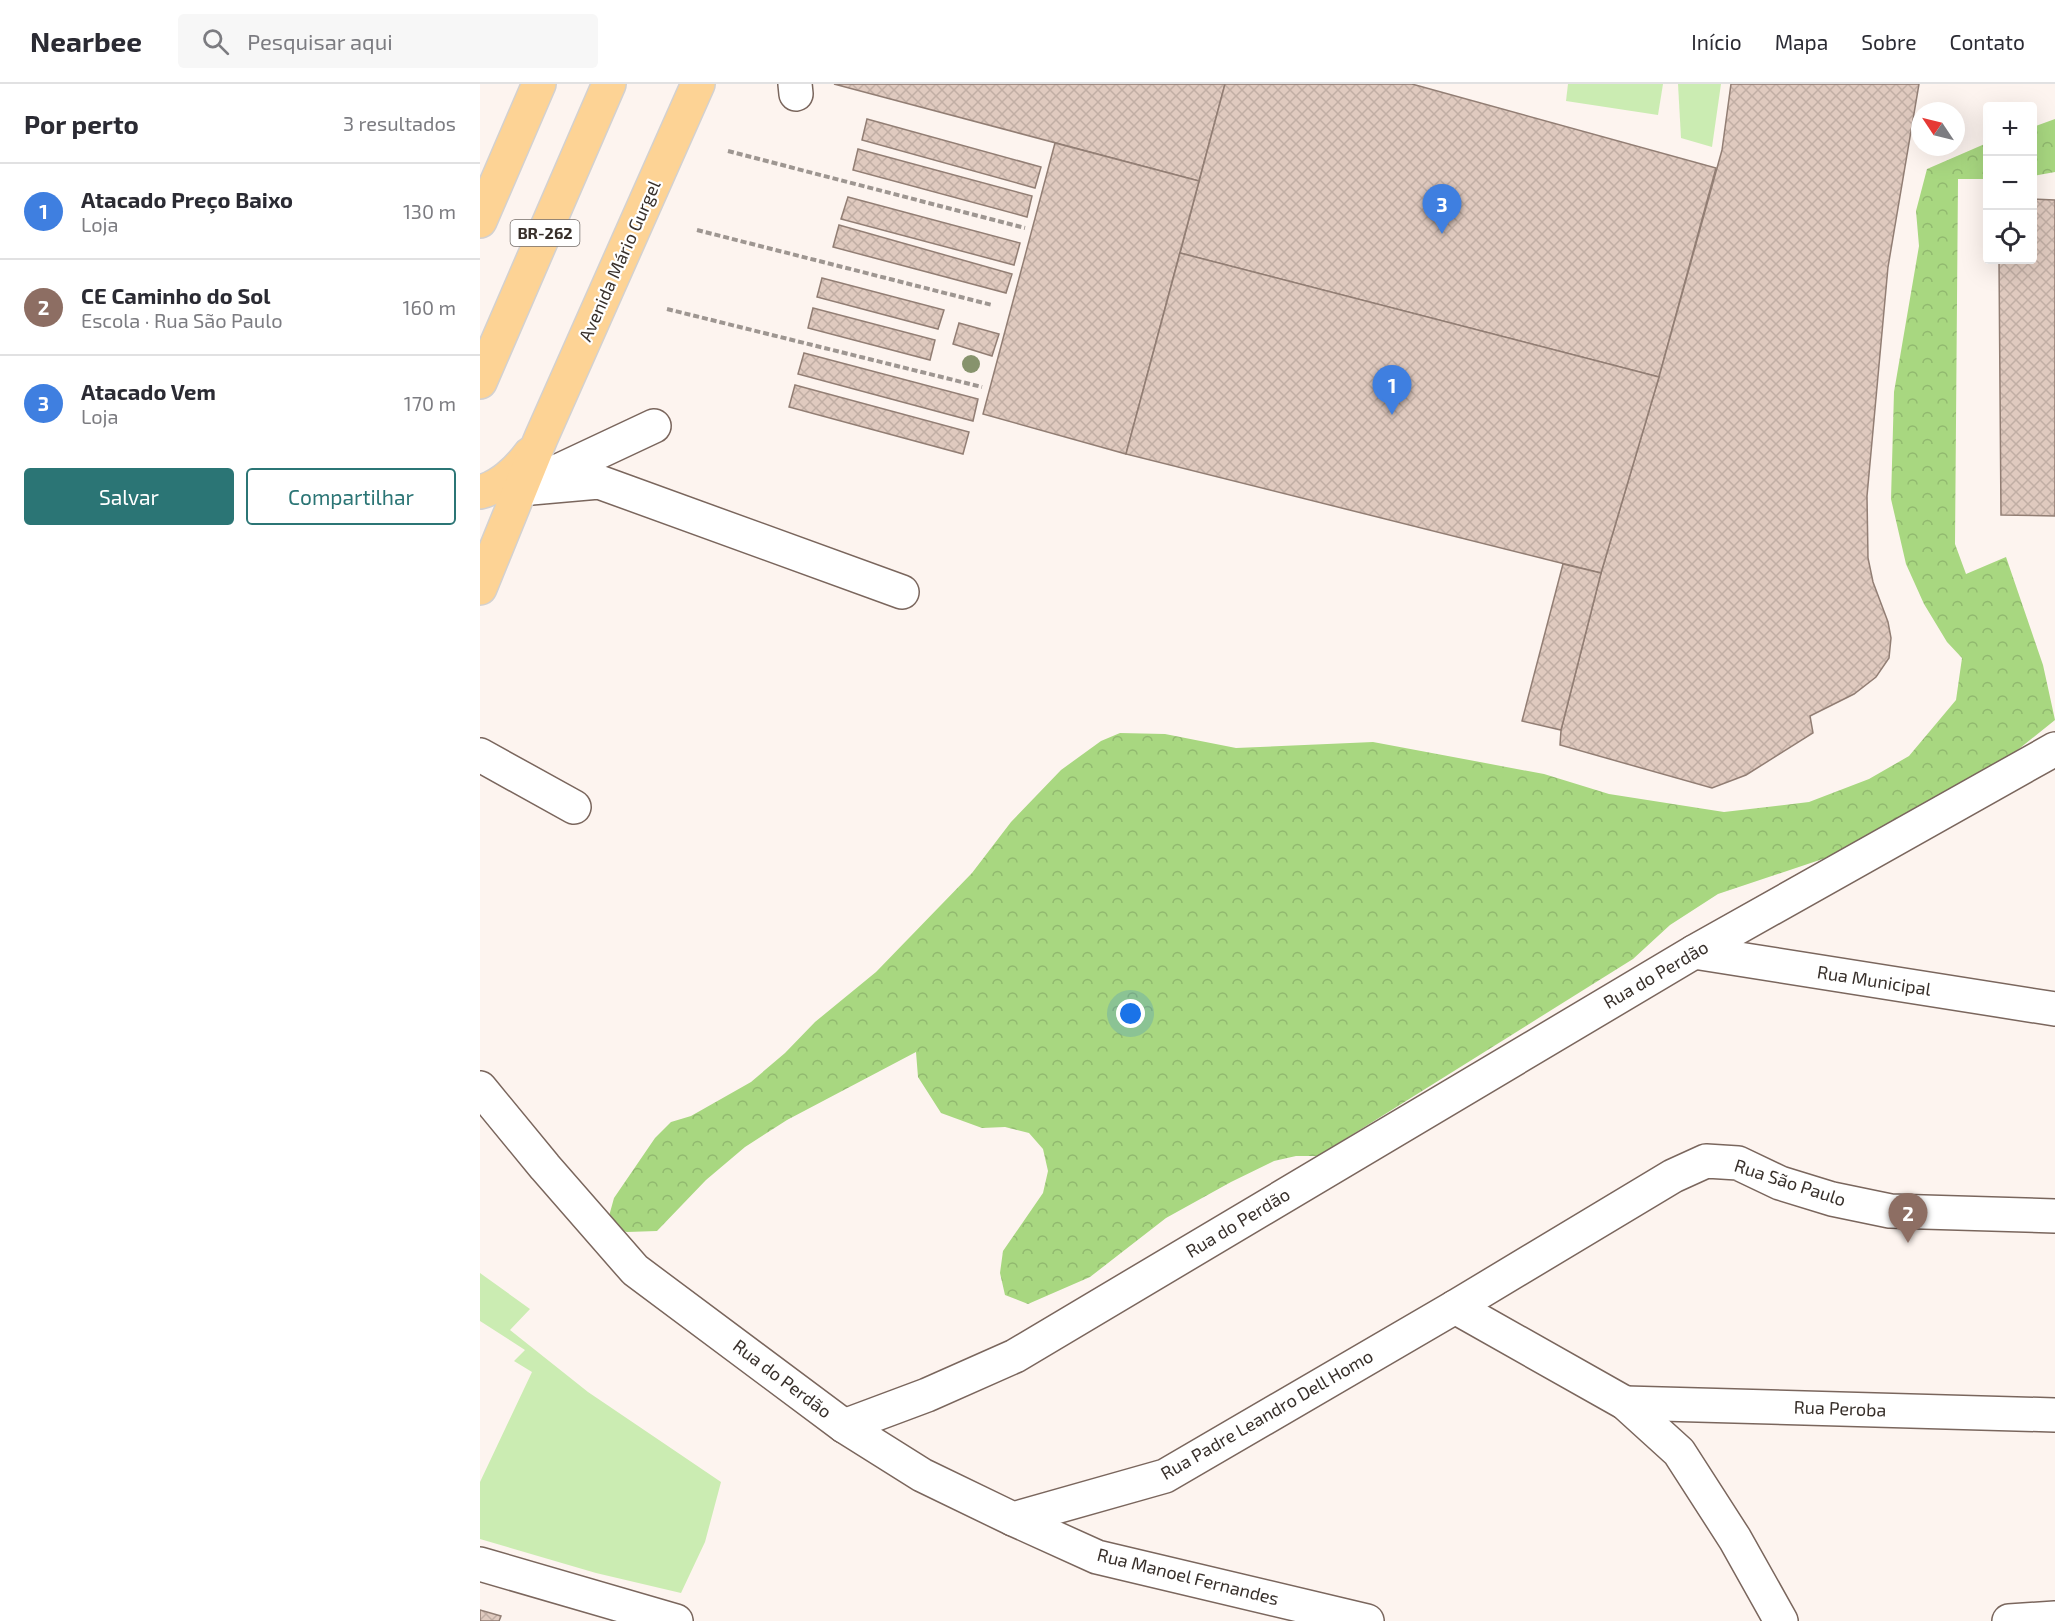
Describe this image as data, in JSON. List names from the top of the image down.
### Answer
{
  "streets": {
    "main road": ["BR-262", "Avenida Mário Gurgel"],
    "street": [
      "Rua do Perdão",
      "Rua Municipal",
      "Rua São Paulo",
      "Rua Peroba",
      "Rua Padre Leandro Dell Homo",
      "Rua Manoel Fernandes"
    ]
  },
  "crossings": [
    ["Rua do Perdão", "Rua Municipal"],
    ["Rua São Paulo", "Rua Padre Leandro Dell Homo"],
    ["Rua Padre Leandro Dell Homo", "Rua Manoel Fernandes"]
  ],
  "north": "top left",
  "page": {
    "header": "Nearbee",
    "search": "Pesquisar aqui",
    "nav": [
      "Início",
      "Mapa",
      "Sobre",
      "Contato"
    ],
    "heading": ["Por perto", "3 resultados"],
    "map_buttons": ["+", "−"],
    "list": [
      {
        "mark": "1",
        "name": "Atacado Preço Baixo",
        "note": "Loja",
        "value": "130 m"
      },
      {
        "mark": "2",
        "name": "CE Caminho do Sol",
        "note": "Escola · Rua São Paulo",
        "value": "160 m"
      },
      {
        "mark": "3",
        "name": "Atacado Vem",
        "note": "Loja",
        "value": "170 m"
      }
    ],
    "pins": ["3", "1", "2"],
    "buttons": ["Salvar", "Compartilhar"]
  }
}
